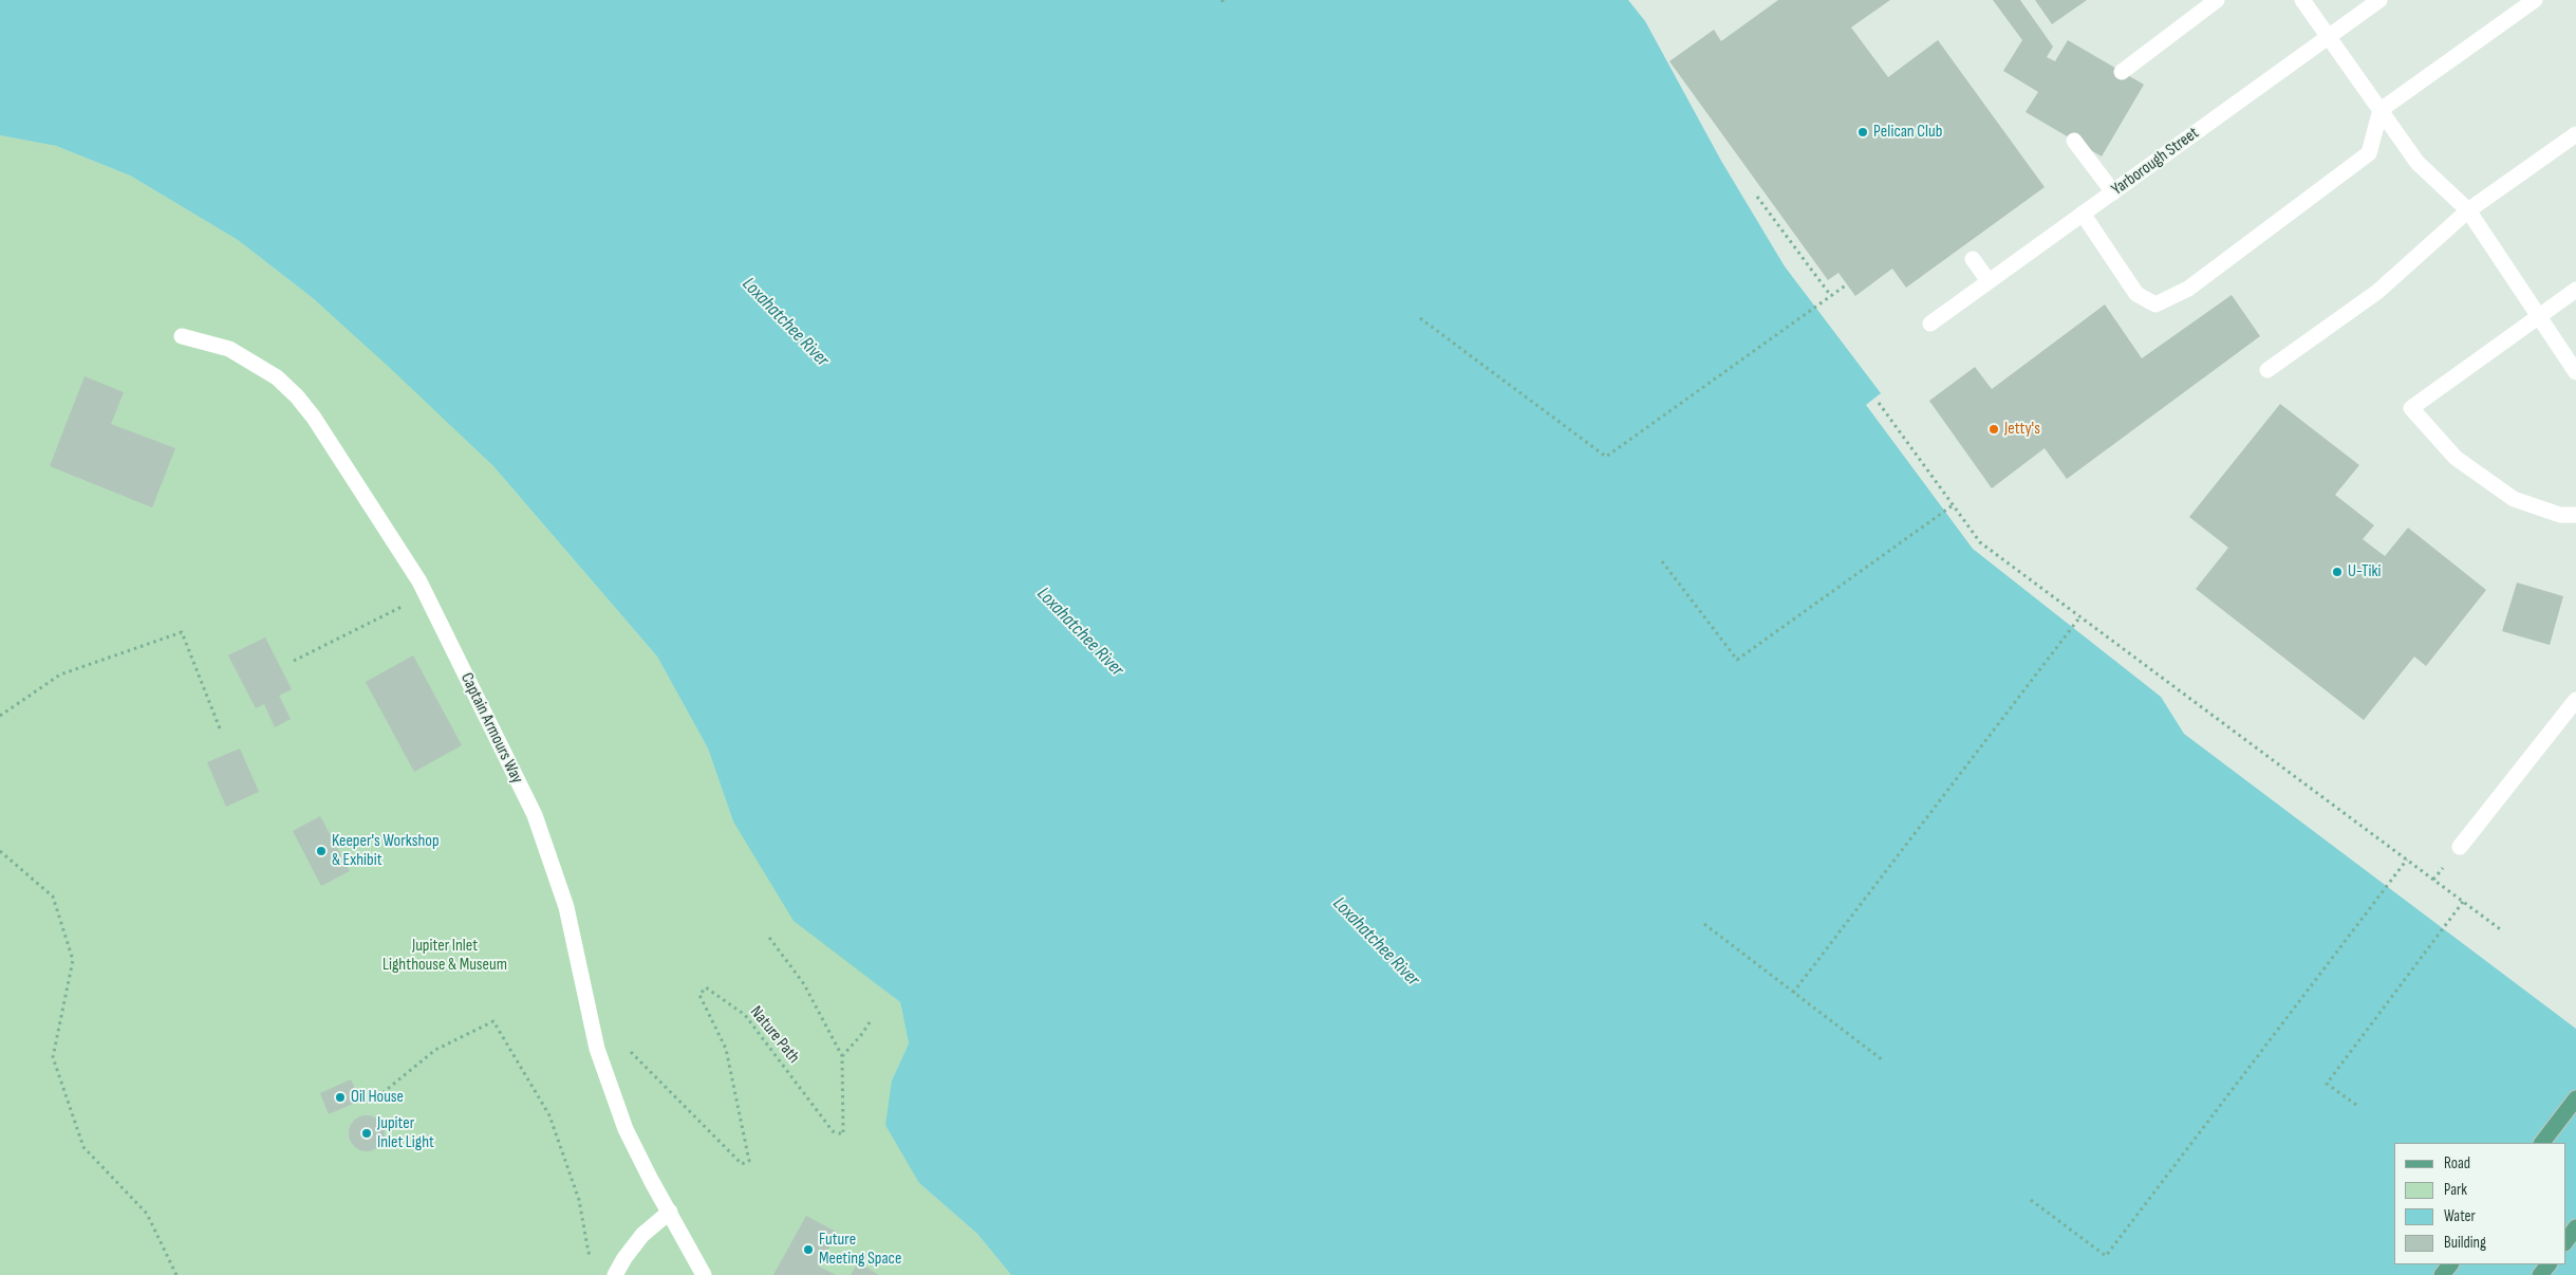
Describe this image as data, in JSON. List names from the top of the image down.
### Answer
{
  "streets": {
    "street": ["Yarborough Street", "Captain Armours Way"],
    "path": ["Nature Path"]
  },
  "crossings": [
    ["Captain Armours Way", "Nature Path"]
  ],
  "water": ["Loxahatchee River"],
  "parks": ["Jupiter Inlet Lighthouse & Museum"],
  "places": [
    "Pelican Club",
    "Jetty's",
    "U-Tiki",
    "Keeper's Workshop & Exhibit",
    "Oil House",
    "Jupiter Inlet Light",
    "Future Meeting Space"
  ],
  "legend": [
    "Road",
    "Park",
    "Water",
    "Building"
  ]
}
